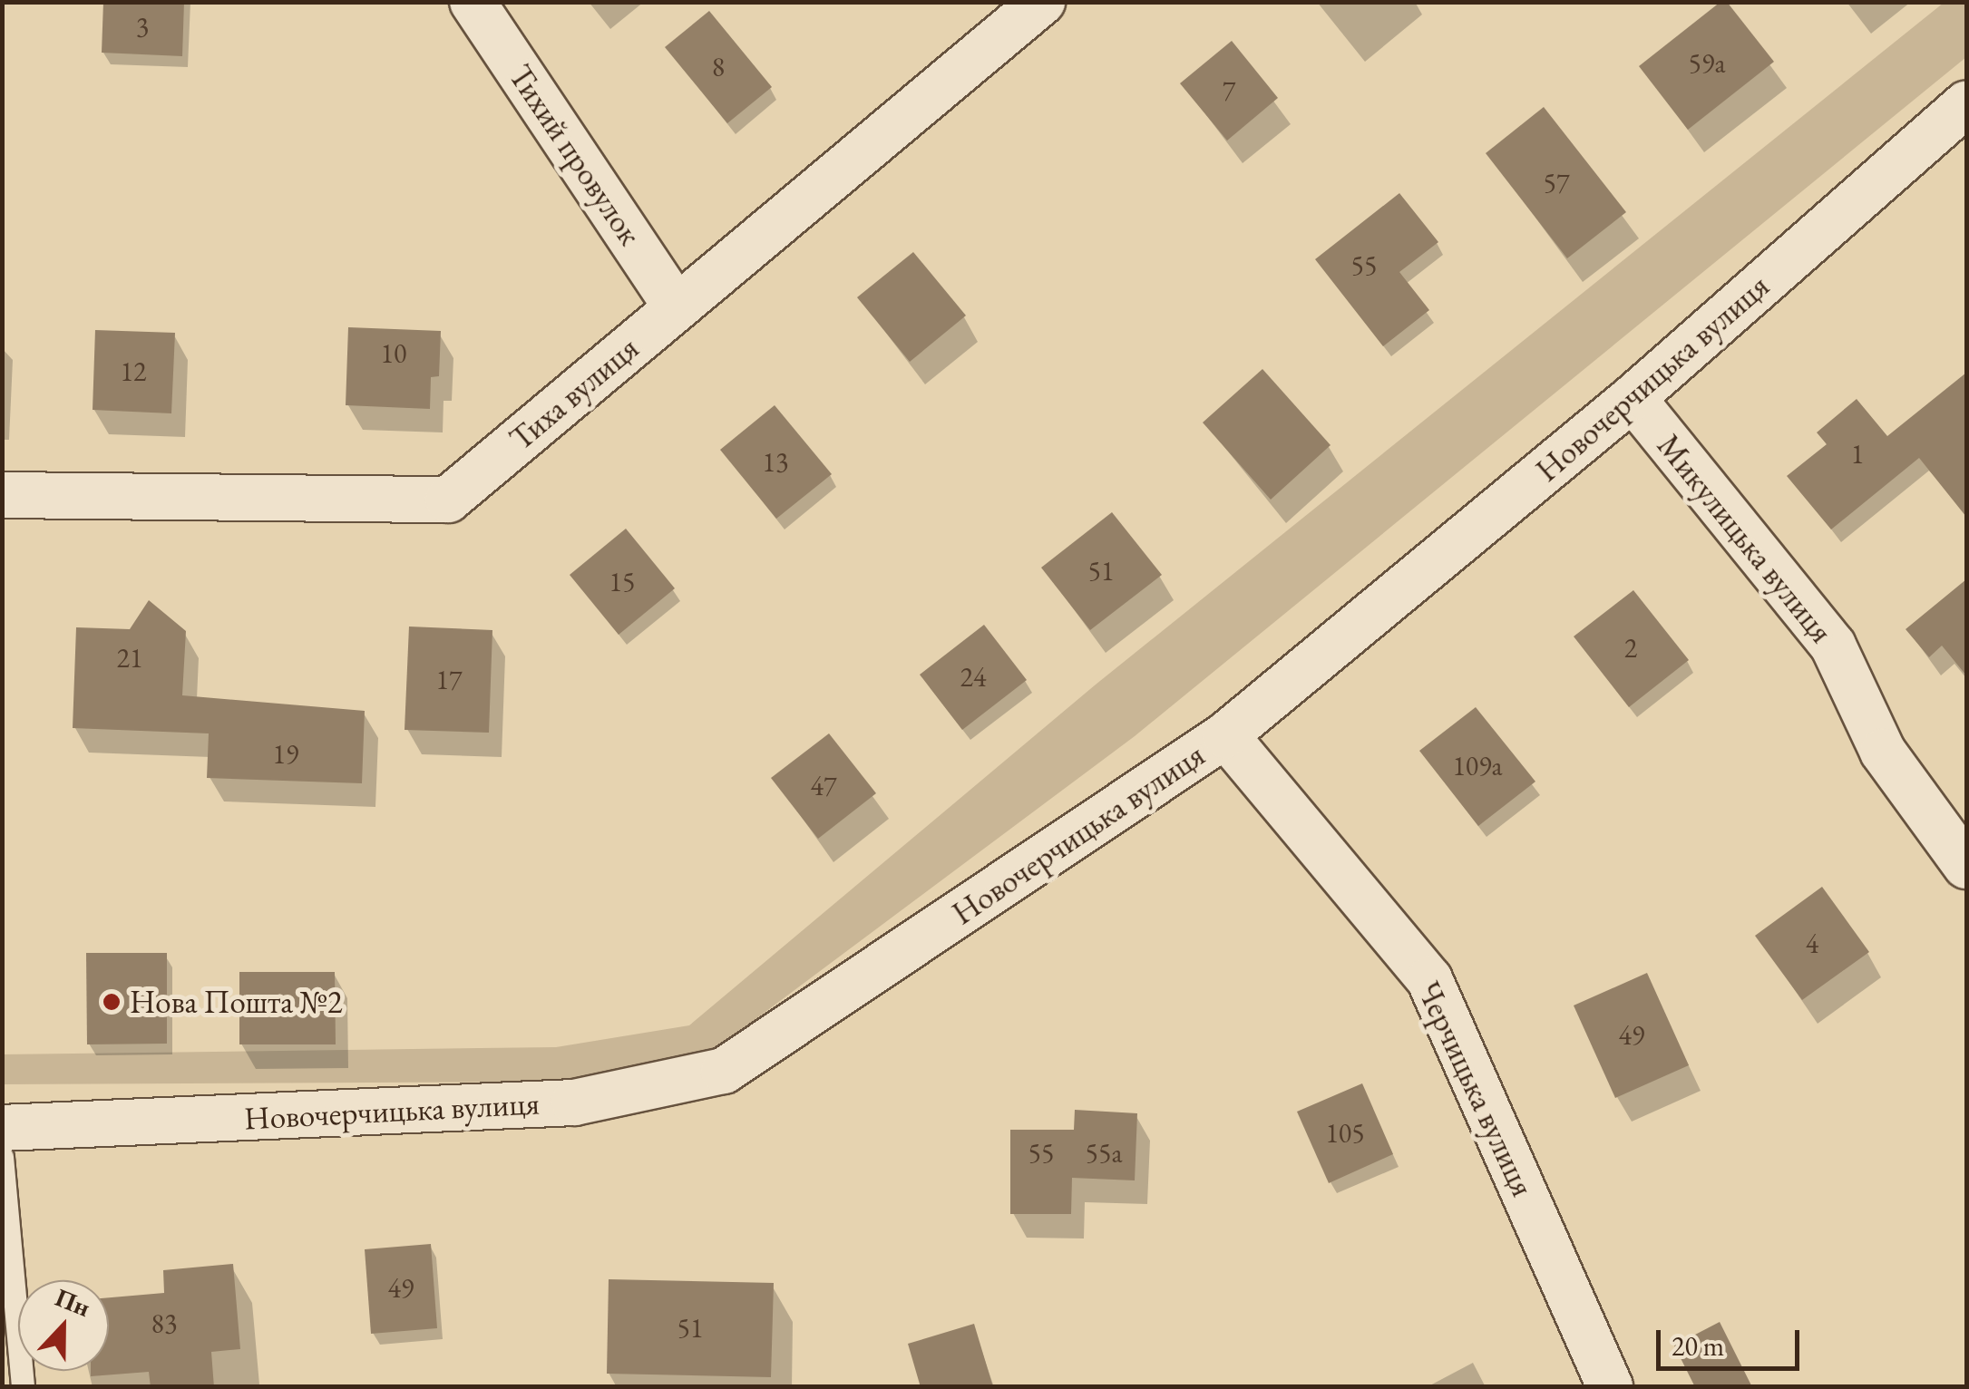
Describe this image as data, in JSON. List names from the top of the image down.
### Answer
{
  "streets": {
    "street": [
      "Тихий провулок",
      "Новочерчицька вулиця",
      "Тиха вулиця",
      "Микулицька вулиця",
      "Черчицька вулиця"
    ]
  },
  "crossings": [
    ["Тихий провулок", "Тиха вулиця"],
    ["Новочерчицька вулиця", "Микулицька вулиця"],
    ["Новочерчицька вулиця", "Черчицька вулиця"]
  ],
  "places": ["Нова Пошта №2"],
  "house_numbers": [
    "3",
    "59а",
    "8",
    "7",
    "57",
    "55",
    "10",
    "12",
    "1",
    "13",
    "51",
    "15",
    "2",
    "21",
    "24",
    "17",
    "19",
    "109а",
    "47",
    "4",
    "49",
    "105",
    "55",
    "55а",
    "49",
    "83",
    "51"
  ],
  "scale_bar": "20 m",
  "north": "top"
}
